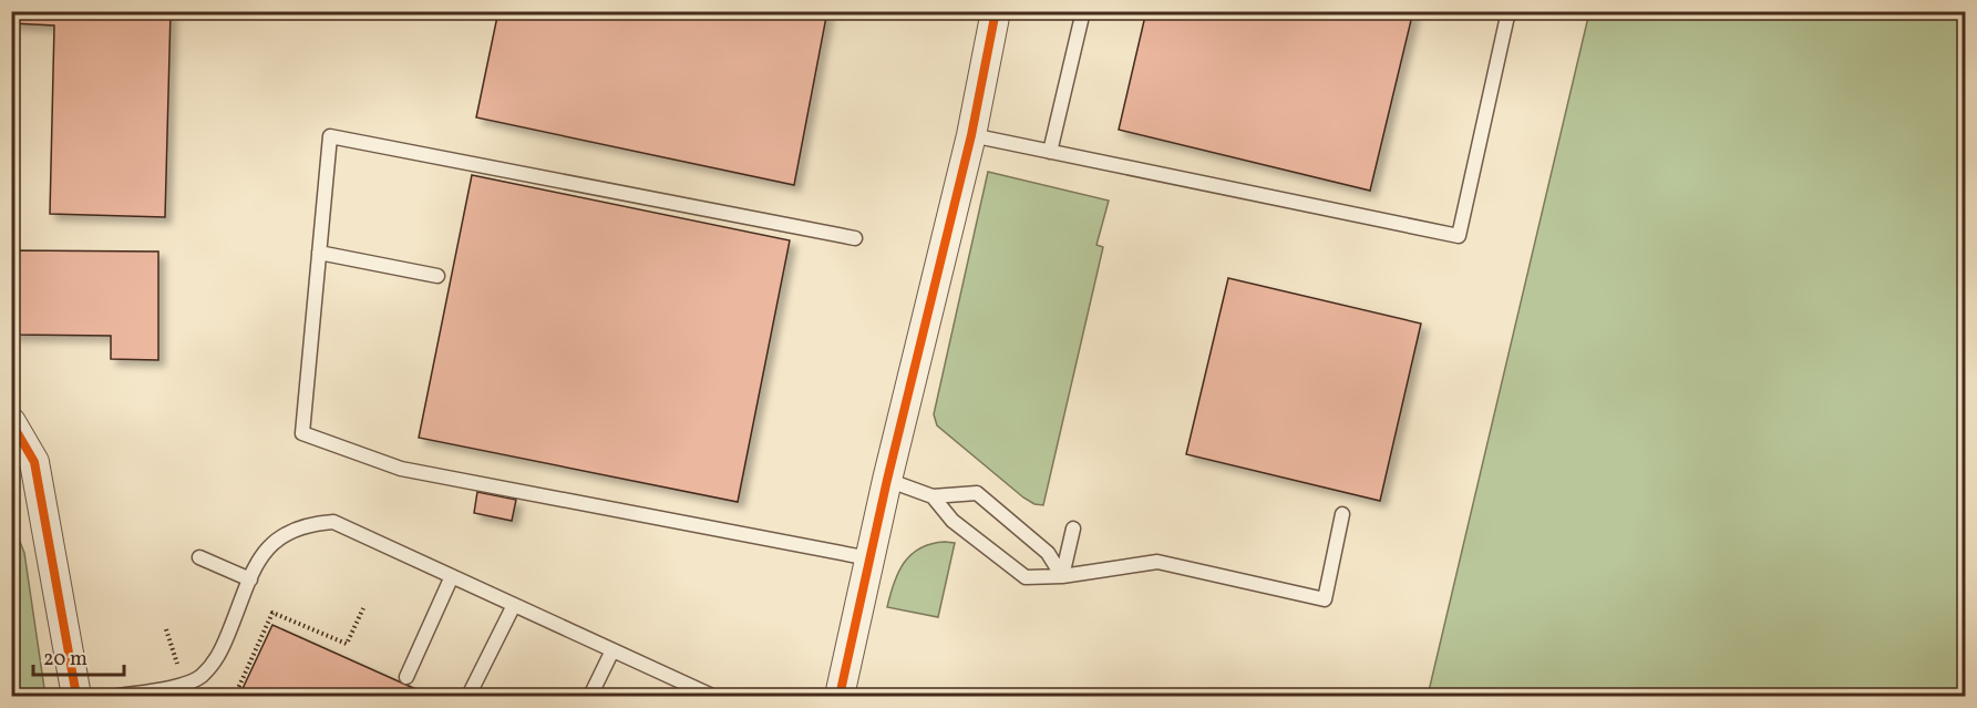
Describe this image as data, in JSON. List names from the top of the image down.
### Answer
{
  "scale_bar": "20 m"
}
